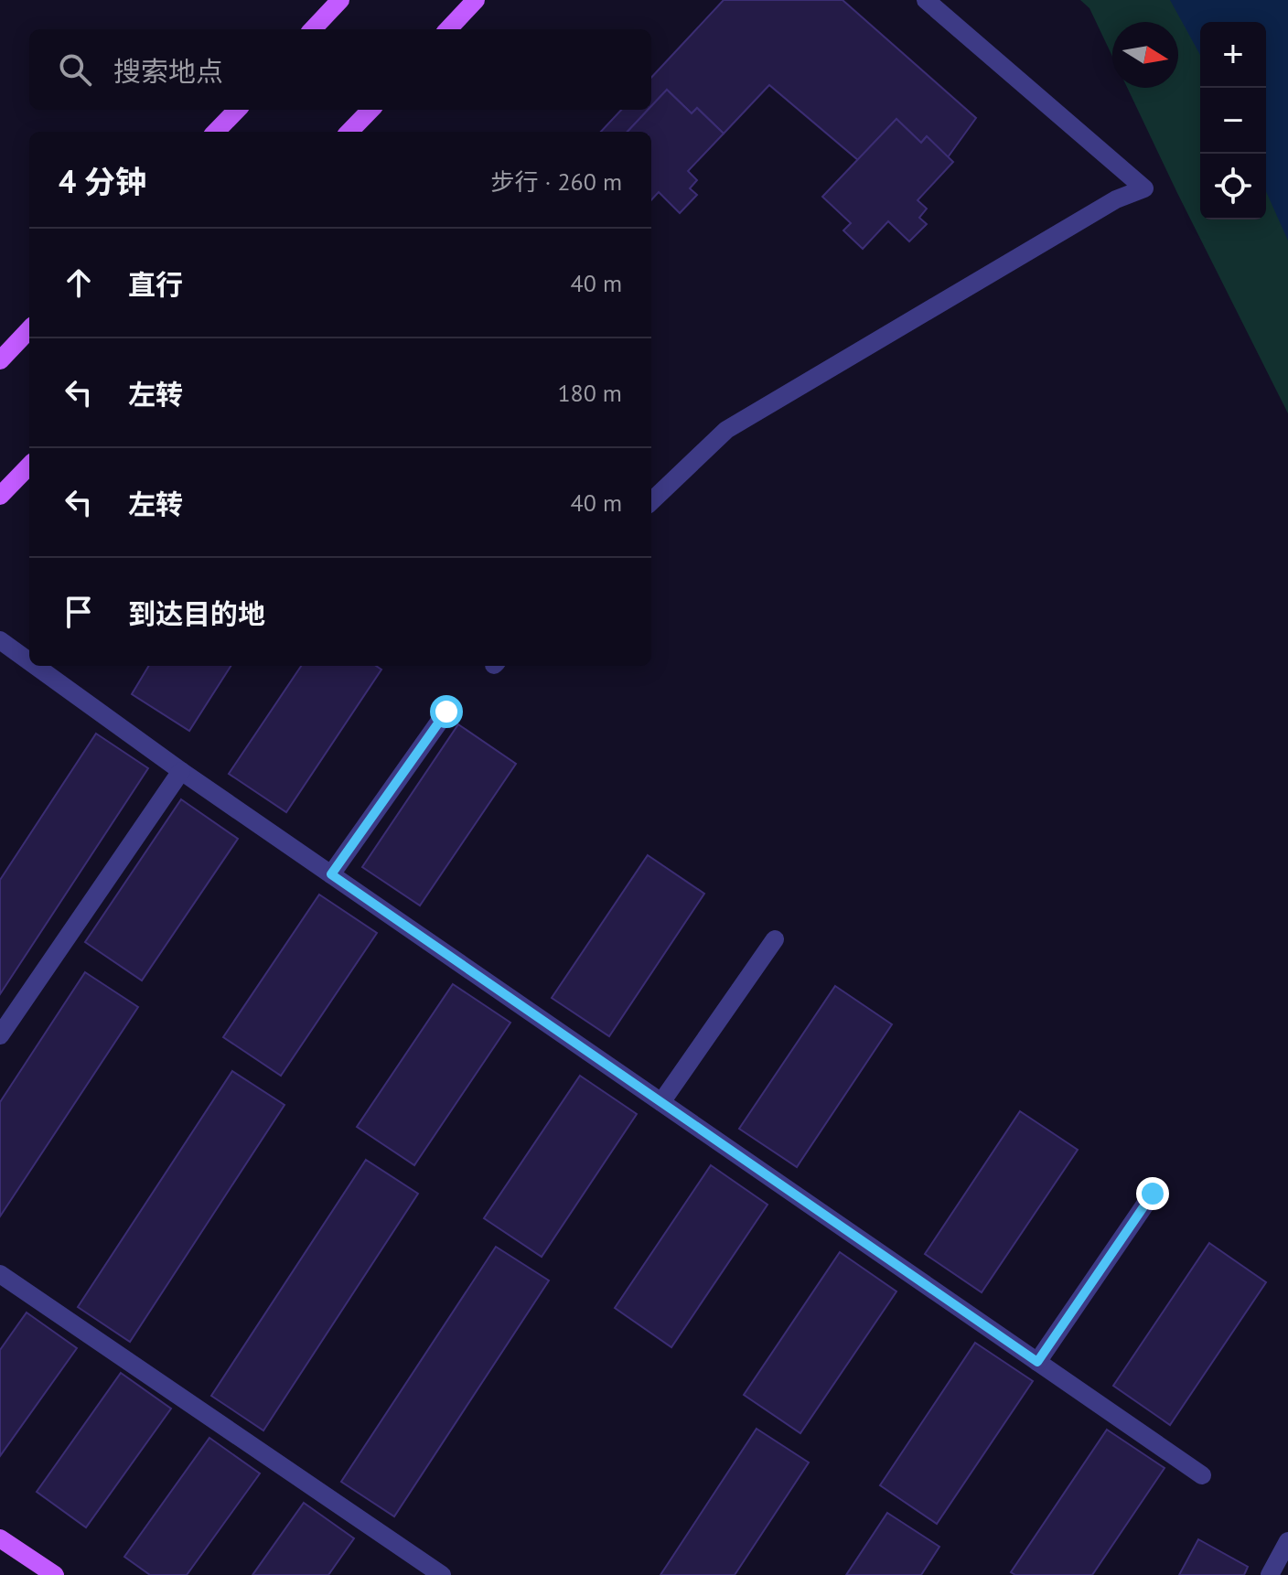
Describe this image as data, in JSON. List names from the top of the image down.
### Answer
{
  "north": "right",
  "page": {
    "map_buttons": ["+", "−"],
    "search": "搜索地点",
    "heading": ["4 分钟", "步行 · 260 m"],
    "list": [
      ["直行", "40 m"],
      ["左转", "180 m"],
      ["左转", "40 m"],
      "到达目的地"
    ]
  }
}
